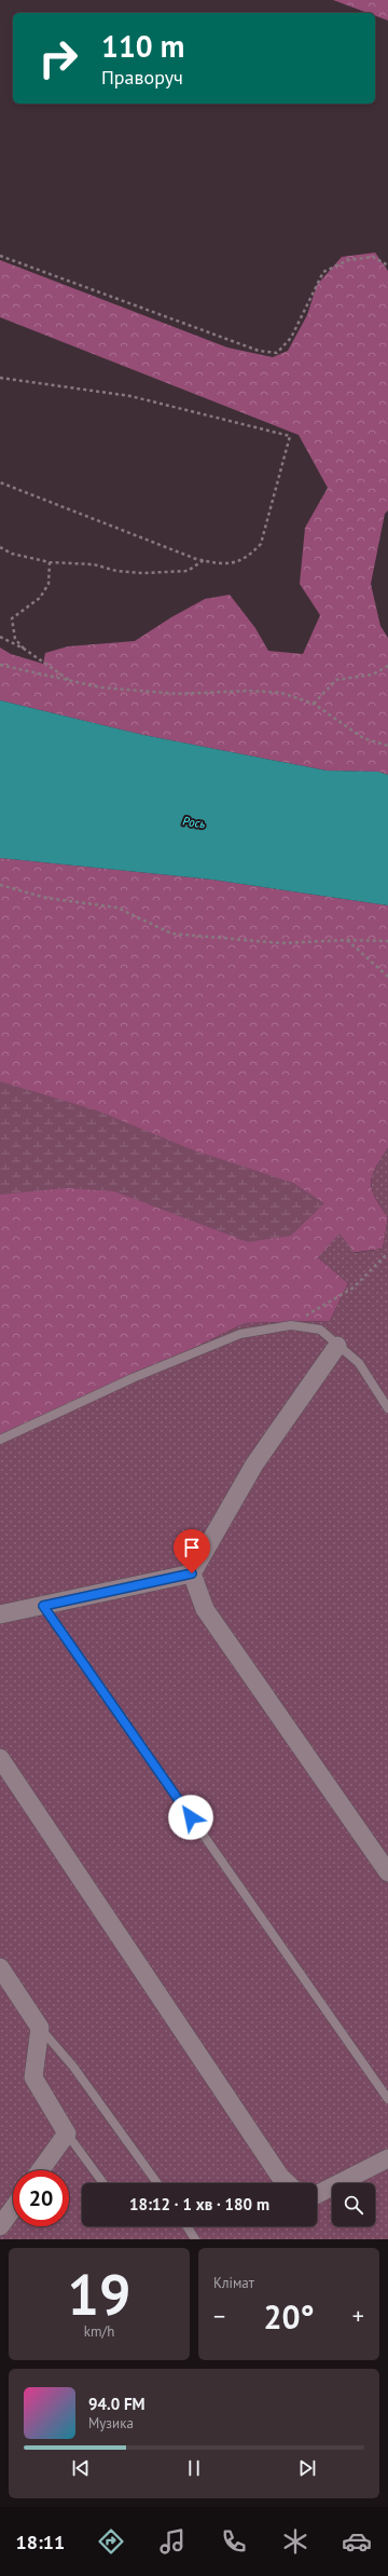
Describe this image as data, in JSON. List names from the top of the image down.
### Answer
{
  "water": ["Рось"],
  "page": {
    "turn": ["110 m", "Праворуч"],
    "limit": "20",
    "trip": "18:12 · 1 хв · 180 m",
    "tile": [
      ["19", "km/h"],
      "Клімат"
    ],
    "heat": ["−", "20°", "+"],
    "song": ["94.0 FM", "Музика"],
    "tabs": "18:11"
  }
}
